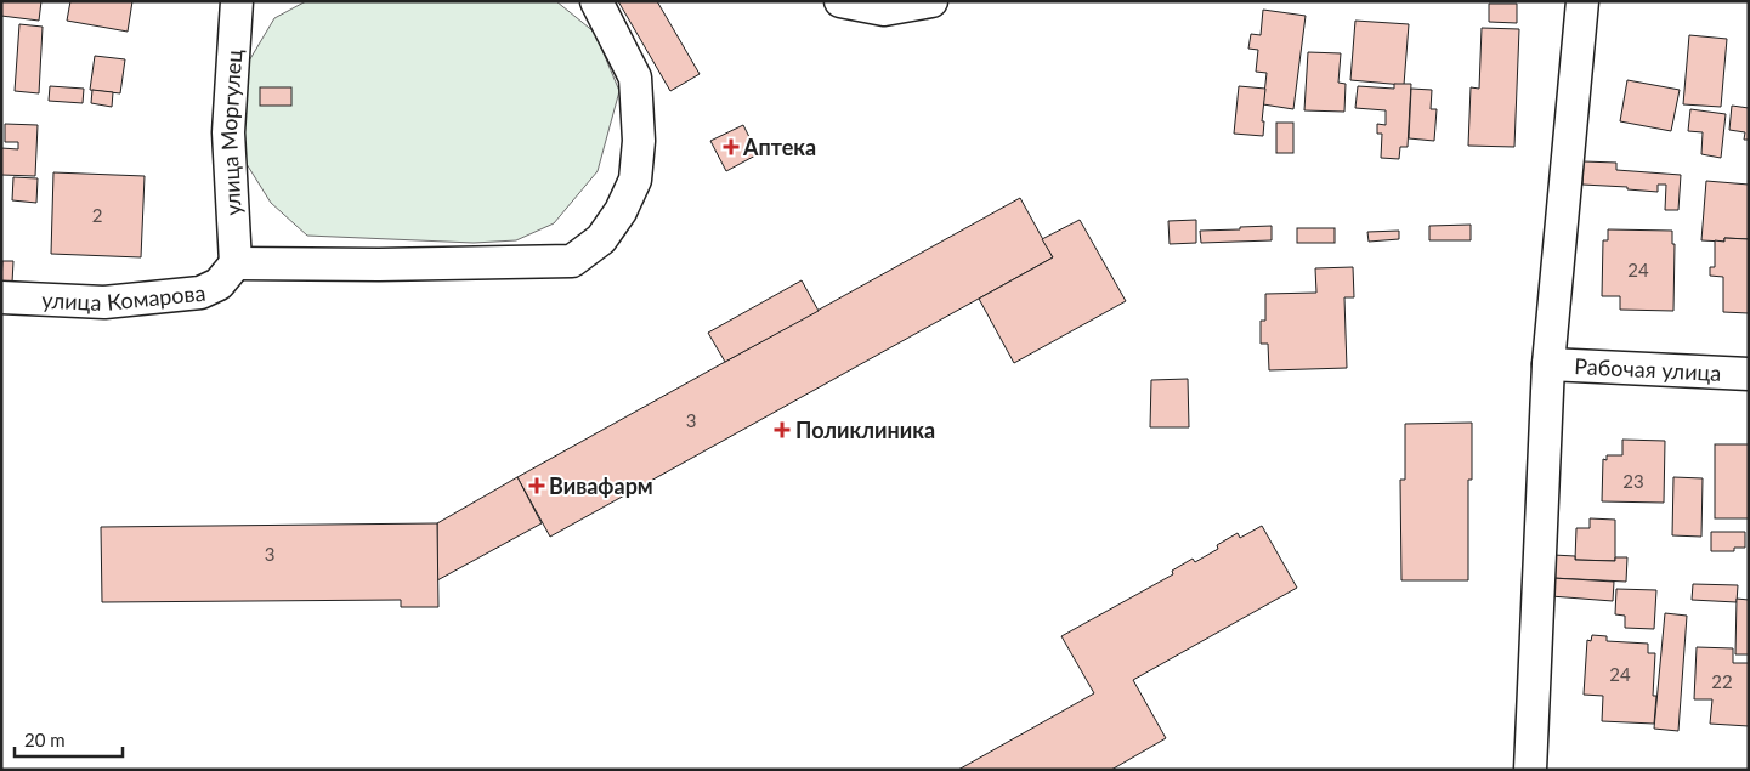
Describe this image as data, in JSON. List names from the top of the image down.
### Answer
{
  "streets": {
    "street": ["улица Моргулец", "улица Комарова", "Рабочая улица"]
  },
  "crossings": [
    ["улица Моргулец", "улица Комарова"]
  ],
  "places": {
    "health": ["Аптека", "Поликлиника", "Вивафарм"]
  },
  "house_numbers": [
    "2",
    "24",
    "3",
    "23",
    "3",
    "24",
    "22"
  ],
  "scale_bar": "20 m"
}
